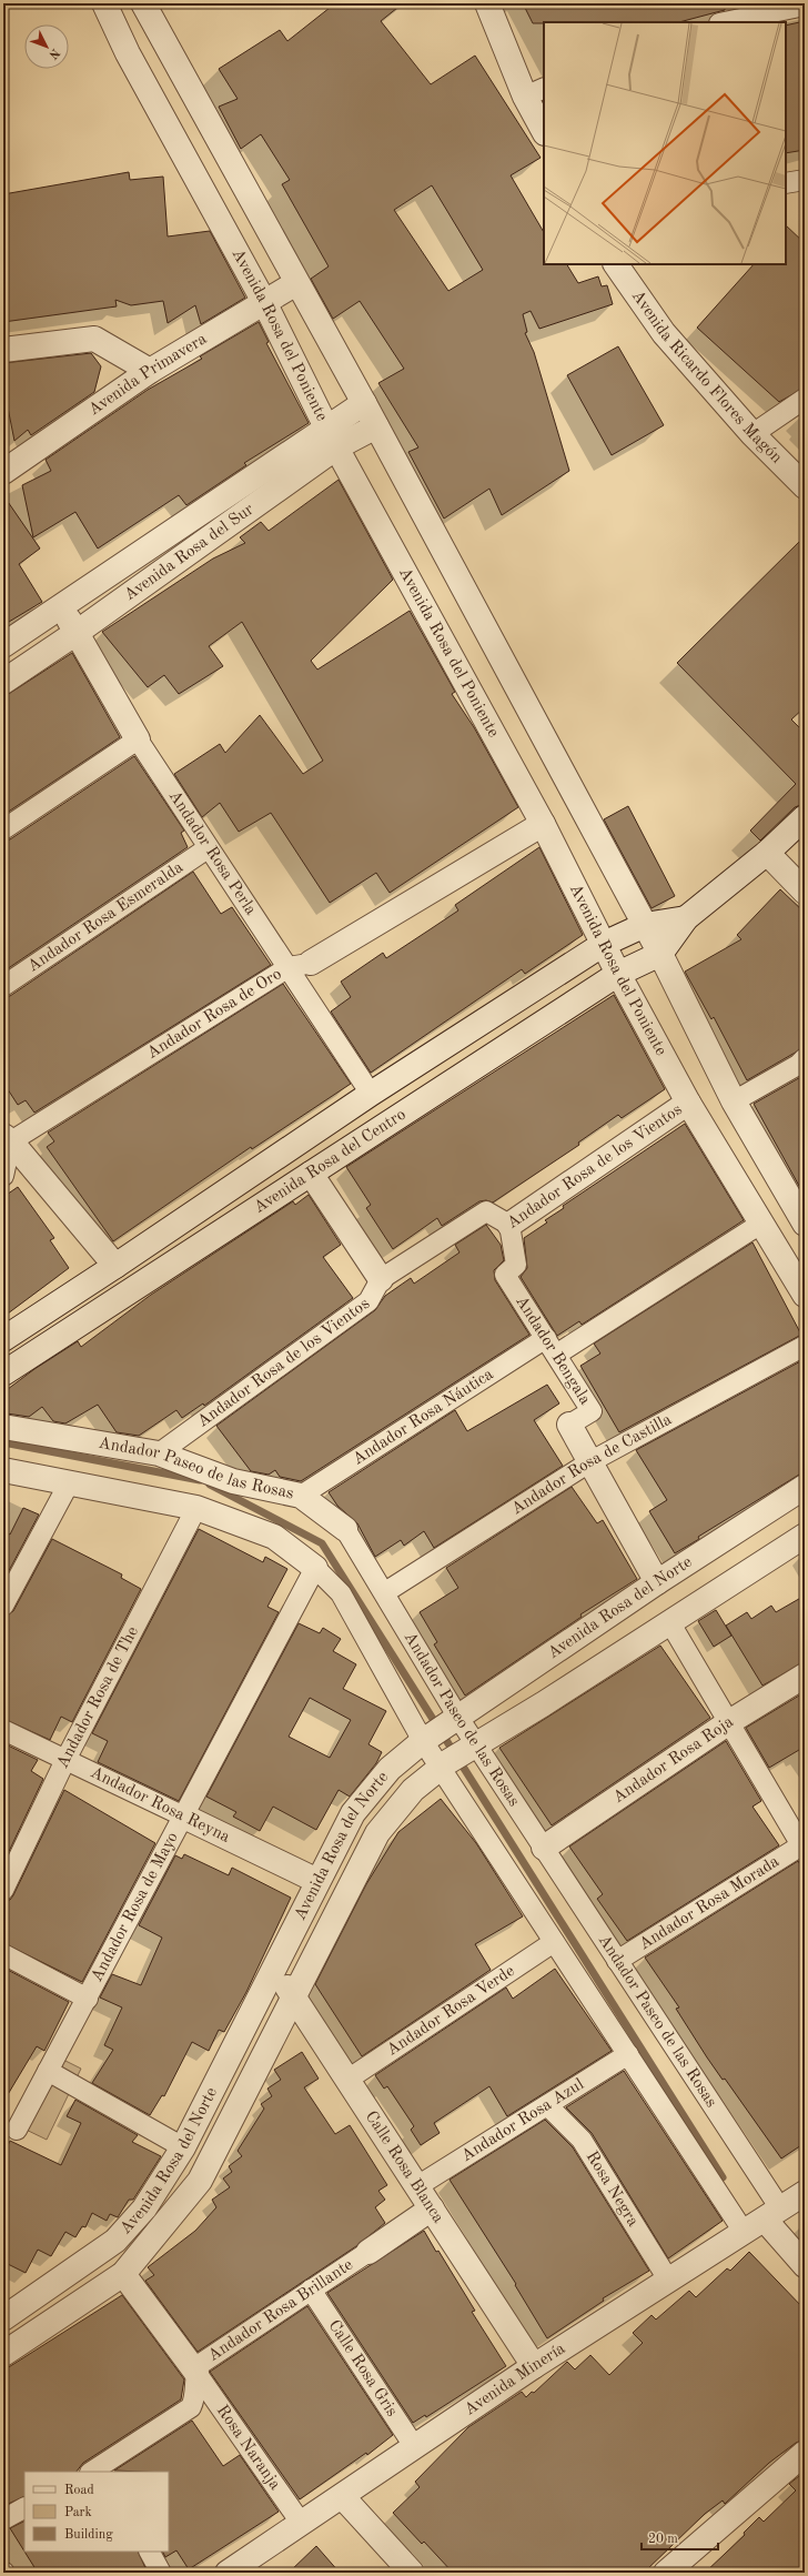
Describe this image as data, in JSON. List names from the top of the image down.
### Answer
{
  "streets": {
    "street": [
      "Avenida Rosa del Poniente",
      "Avenida Primavera",
      "Avenida Ricardo Flores Magón",
      "Avenida Rosa del Sur",
      "Andador Rosa Perla",
      "Andador Rosa Esmeralda",
      "Andador Rosa de Oro",
      "Avenida Rosa del Centro",
      "Andador Rosa de los Vientos",
      "Andador Bengala",
      "Andador Rosa Náutica",
      "Andador Rosa de Castilla",
      "Andador Paseo de las Rosas",
      "Avenida Rosa del Norte",
      "Andador Rosa de The",
      "Andador Rosa Roja",
      "Andador Rosa Reyna",
      "Andador Rosa Morada",
      "Andador Rosa de Mayo",
      "Andador Rosa Verde",
      "Andador Rosa Azul",
      "Calle Rosa Blanca",
      "Rosa Negra",
      "Andador Rosa Brillante",
      "Calle Rosa Gris",
      "Avenida Minería",
      "Rosa Naranja"
    ]
  },
  "crossings": [
    ["Avenida Rosa del Poniente", "Avenida Primavera"],
    ["Avenida Rosa del Poniente", "Avenida Rosa del Sur"],
    ["Avenida Rosa del Poniente", "Andador Rosa de Oro"],
    ["Avenida Rosa del Poniente", "Avenida Rosa del Centro"],
    ["Avenida Rosa del Poniente", "Andador Rosa de los Vientos"],
    ["Avenida Rosa del Poniente", "Andador Rosa Náutica"],
    ["Avenida Rosa del Sur", "Andador Rosa Perla"],
    ["Andador Rosa Perla", "Andador Rosa Esmeralda"],
    ["Andador Rosa Perla", "Andador Rosa de Oro"],
    ["Andador Rosa Perla", "Avenida Rosa del Centro"],
    ["Andador Rosa de los Vientos", "Andador Bengala"],
    ["Andador Rosa de los Vientos", "Andador Paseo de las Rosas"],
    ["Andador Bengala", "Andador Rosa Náutica"],
    ["Andador Bengala", "Andador Rosa de Castilla"],
    ["Andador Bengala", "Avenida Rosa del Norte"],
    ["Andador Rosa Náutica", "Andador Paseo de las Rosas"],
    ["Andador Rosa de Castilla", "Andador Paseo de las Rosas"],
    ["Andador Paseo de las Rosas", "Avenida Rosa del Norte"],
    ["Andador Paseo de las Rosas", "Andador Rosa de The"],
    ["Andador Paseo de las Rosas", "Andador Rosa Roja"],
    ["Andador Paseo de las Rosas", "Andador Rosa Morada"],
    ["Andador Paseo de las Rosas", "Andador Rosa de Mayo"],
    ["Andador Paseo de las Rosas", "Andador Rosa Verde"],
    ["Andador Paseo de las Rosas", "Andador Rosa Azul"],
    ["Andador Paseo de las Rosas", "Avenida Minería"],
    ["Avenida Rosa del Norte", "Andador Rosa Reyna"],
    ["Avenida Rosa del Norte", "Calle Rosa Blanca"],
    ["Andador Rosa de The", "Andador Rosa Reyna"],
    ["Andador Rosa Reyna", "Andador Rosa de Mayo"],
    ["Andador Rosa Verde", "Calle Rosa Blanca"],
    ["Andador Rosa Azul", "Calle Rosa Blanca"],
    ["Andador Rosa Azul", "Rosa Negra"],
    ["Calle Rosa Blanca", "Andador Rosa Brillante"],
    ["Calle Rosa Blanca", "Avenida Minería"],
    ["Rosa Negra", "Avenida Minería"],
    ["Andador Rosa Brillante", "Calle Rosa Gris"],
    ["Andador Rosa Brillante", "Rosa Naranja"],
    ["Calle Rosa Gris", "Avenida Minería"],
    ["Avenida Minería", "Rosa Naranja"]
  ],
  "legend": ["Road", "Park", "Building"],
  "scale_bar": "20 m",
  "north": "bottom right"
}
